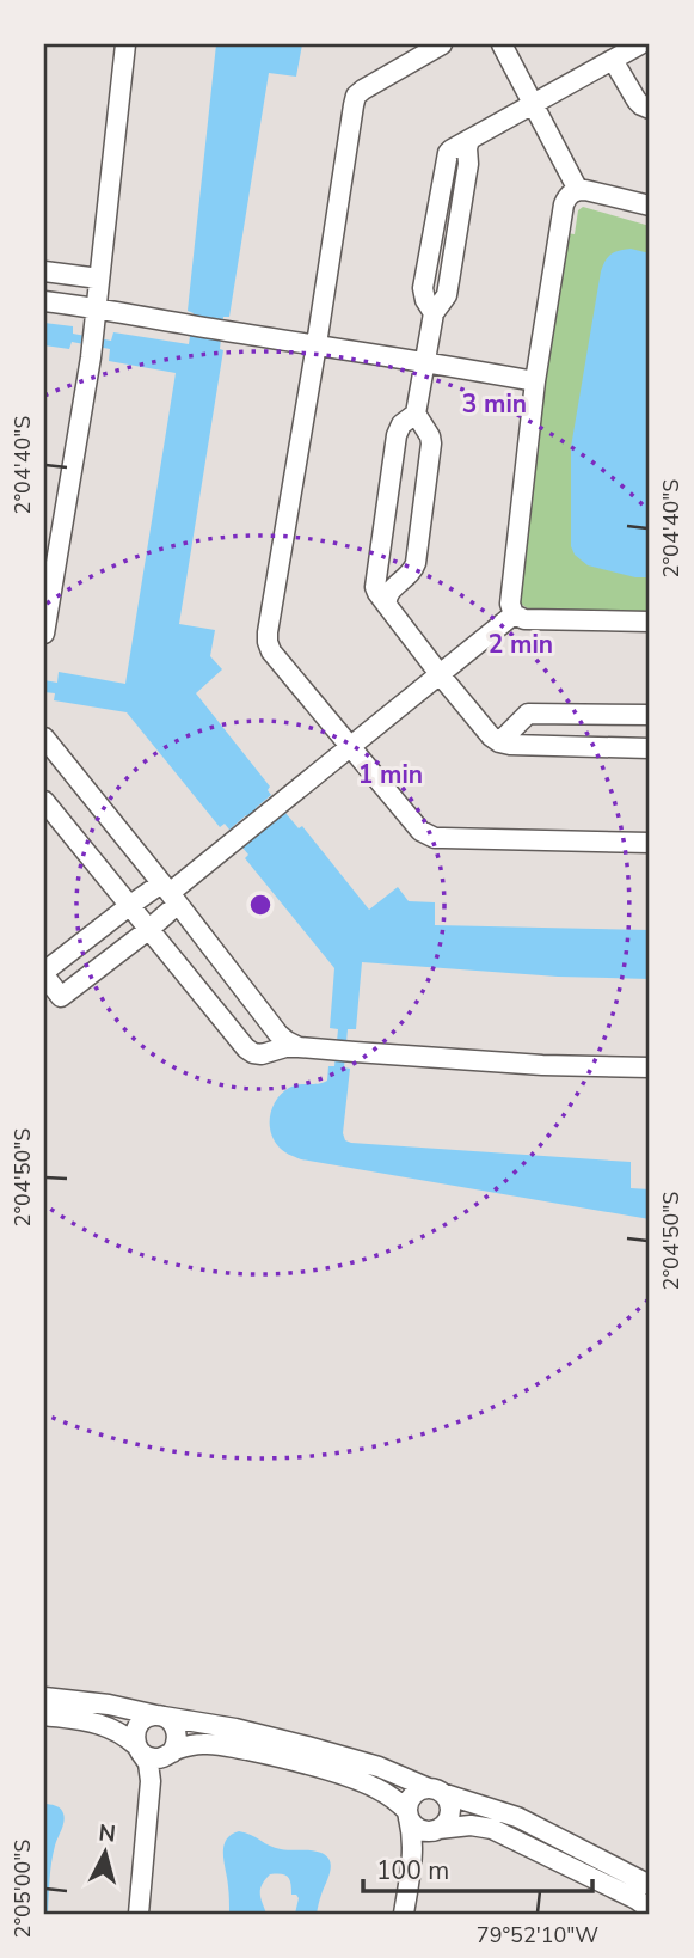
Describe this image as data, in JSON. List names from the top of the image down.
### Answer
{
  "scale_bar": "100 m",
  "north": "top",
  "coordinates": [
    "2°04'40\"S",
    "2°04'50\"S",
    "2°05'00\"S",
    "79°52'10\"W"
  ],
  "rings": ["3 min", "2 min", "1 min"]
}
